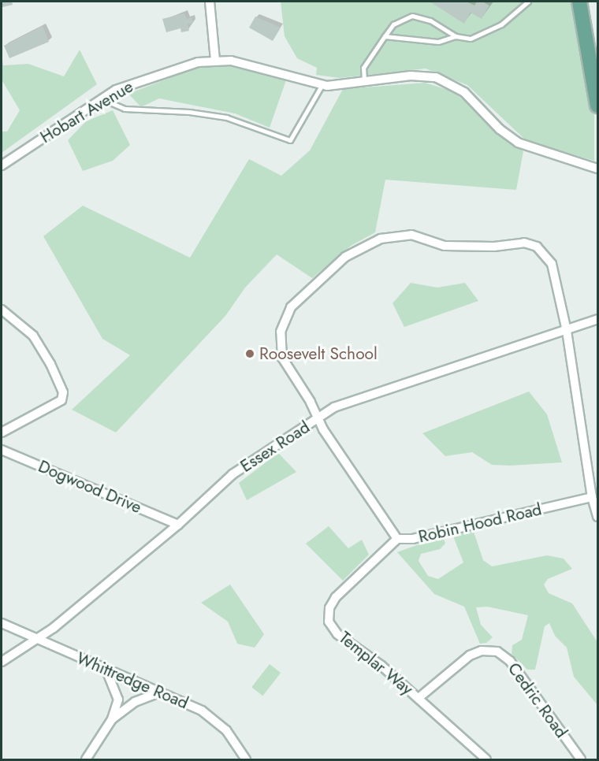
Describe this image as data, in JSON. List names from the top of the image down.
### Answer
{
  "streets": {
    "street": [
      "Hobart Avenue",
      "Essex Road",
      "Dogwood Drive",
      "Robin Hood Road",
      "Templar Way",
      "Whittredge Road",
      "Cedric Road"
    ]
  },
  "crossings": [
    ["Essex Road", "Dogwood Drive"],
    ["Essex Road", "Robin Hood Road"],
    ["Essex Road", "Whittredge Road"],
    ["Robin Hood Road", "Templar Way"],
    ["Templar Way", "Cedric Road"]
  ],
  "places": ["Roosevelt School"]
}
